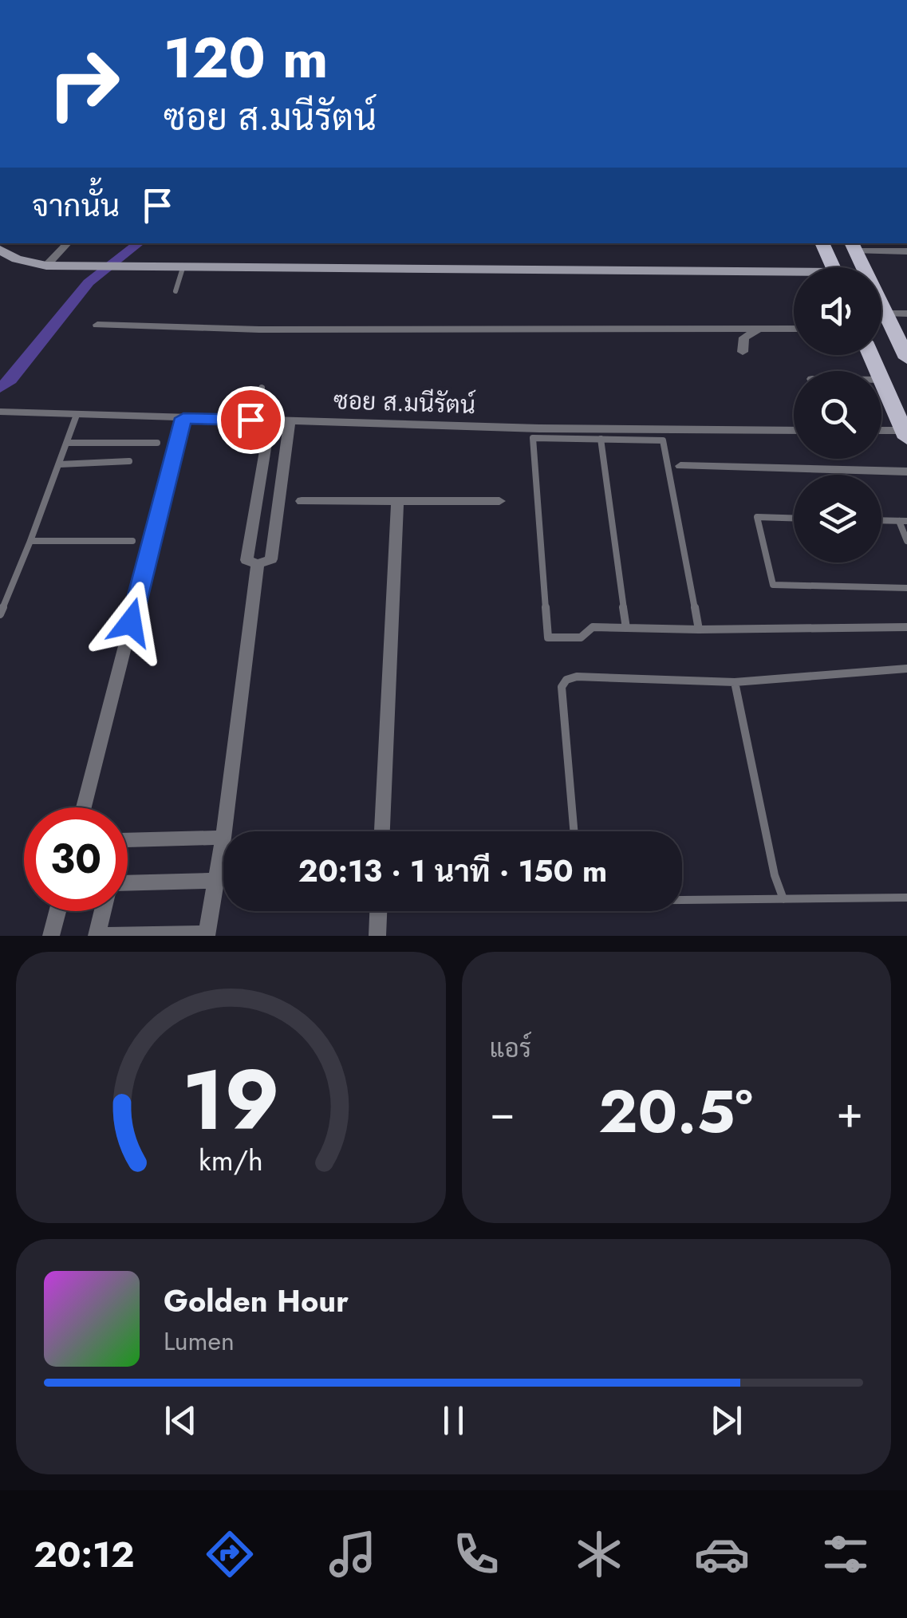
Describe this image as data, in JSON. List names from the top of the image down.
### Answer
{
  "streets": {
    "street": ["ซอย ส.มนีรัตน์"]
  },
  "page": {
    "turn": ["120 m", "ซอย ส.มนีรัตน์"],
    "then": "จากนั้น",
    "limit": "30",
    "trip": "20:13 · 1 นาที · 150 m",
    "tile": "แอร์",
    "heat": ["−", "20.5°", "+"],
    "song": ["Golden Hour", "Lumen"],
    "tabs": "20:12",
    "gauge": ["19", "km/h"]
  }
}
